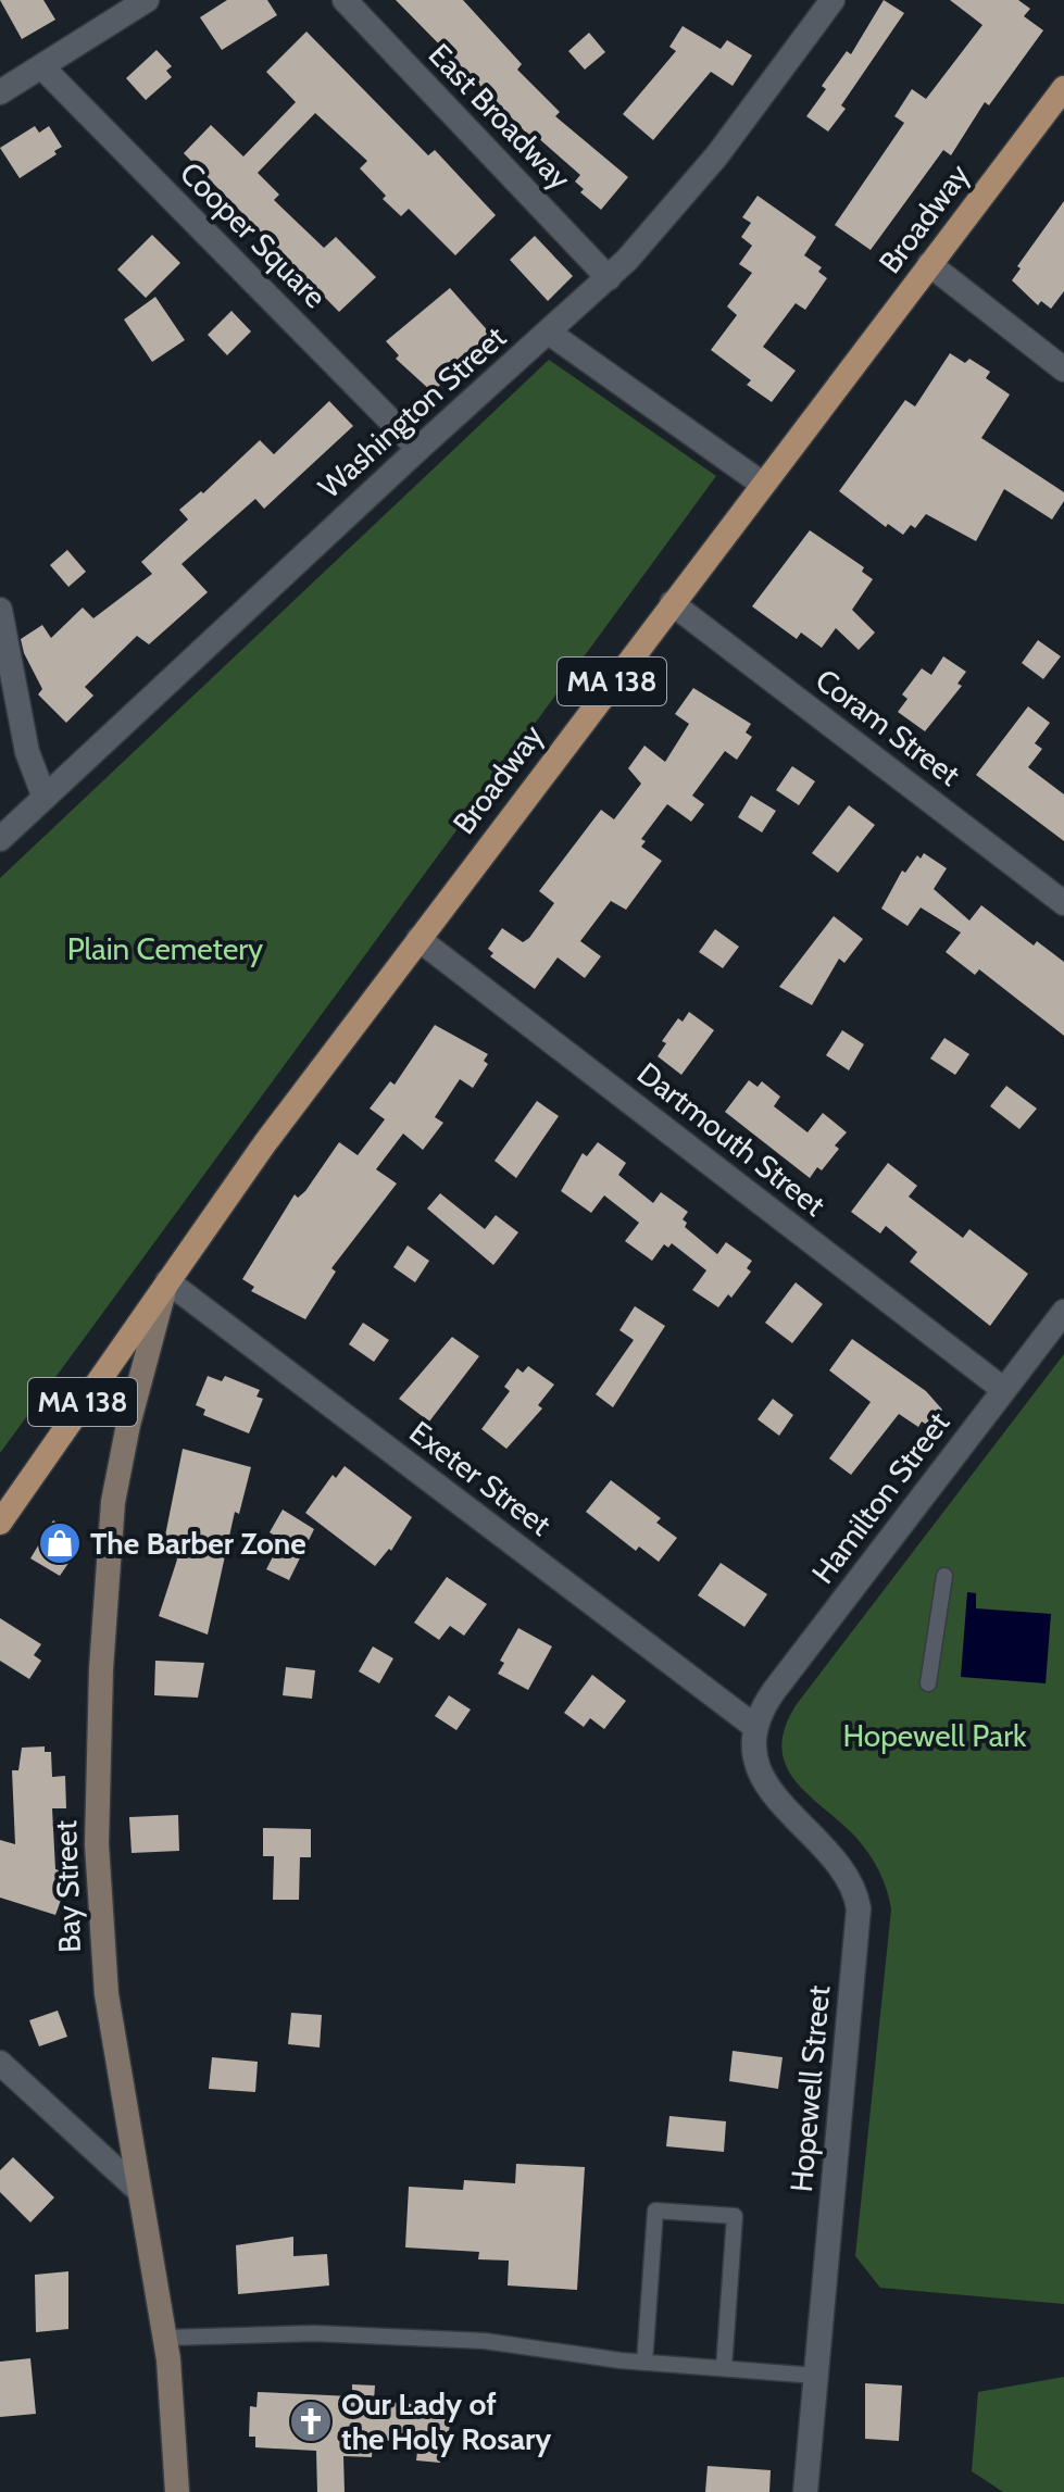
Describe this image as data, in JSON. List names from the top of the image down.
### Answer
{
  "streets": {
    "main road": ["Broadway", "MA 138", "Bay Street"],
    "street": [
      "East Broadway",
      "Cooper Square",
      "Washington Street",
      "Coram Street",
      "Dartmouth Street",
      "Exeter Street",
      "Hamilton Street",
      "Hopewell Street"
    ]
  },
  "crossings": [
    ["East Broadway", "Washington Street"],
    ["Broadway", "Coram Street"],
    ["Broadway", "Dartmouth Street"],
    ["Broadway", "Exeter Street"],
    ["Broadway", "Bay Street"],
    ["Cooper Square", "Washington Street"],
    ["Dartmouth Street", "Hamilton Street"],
    ["Exeter Street", "Hamilton Street"],
    ["Exeter Street", "Bay Street"],
    ["Exeter Street", "Hopewell Street"],
    ["Hamilton Street", "Hopewell Street"]
  ],
  "parks": ["Plain Cemetery", "Hopewell Park"],
  "places": {
    "shop": ["The Barber Zone"],
    "church": ["Our Lady of the Holy Rosary"]
  }
}
